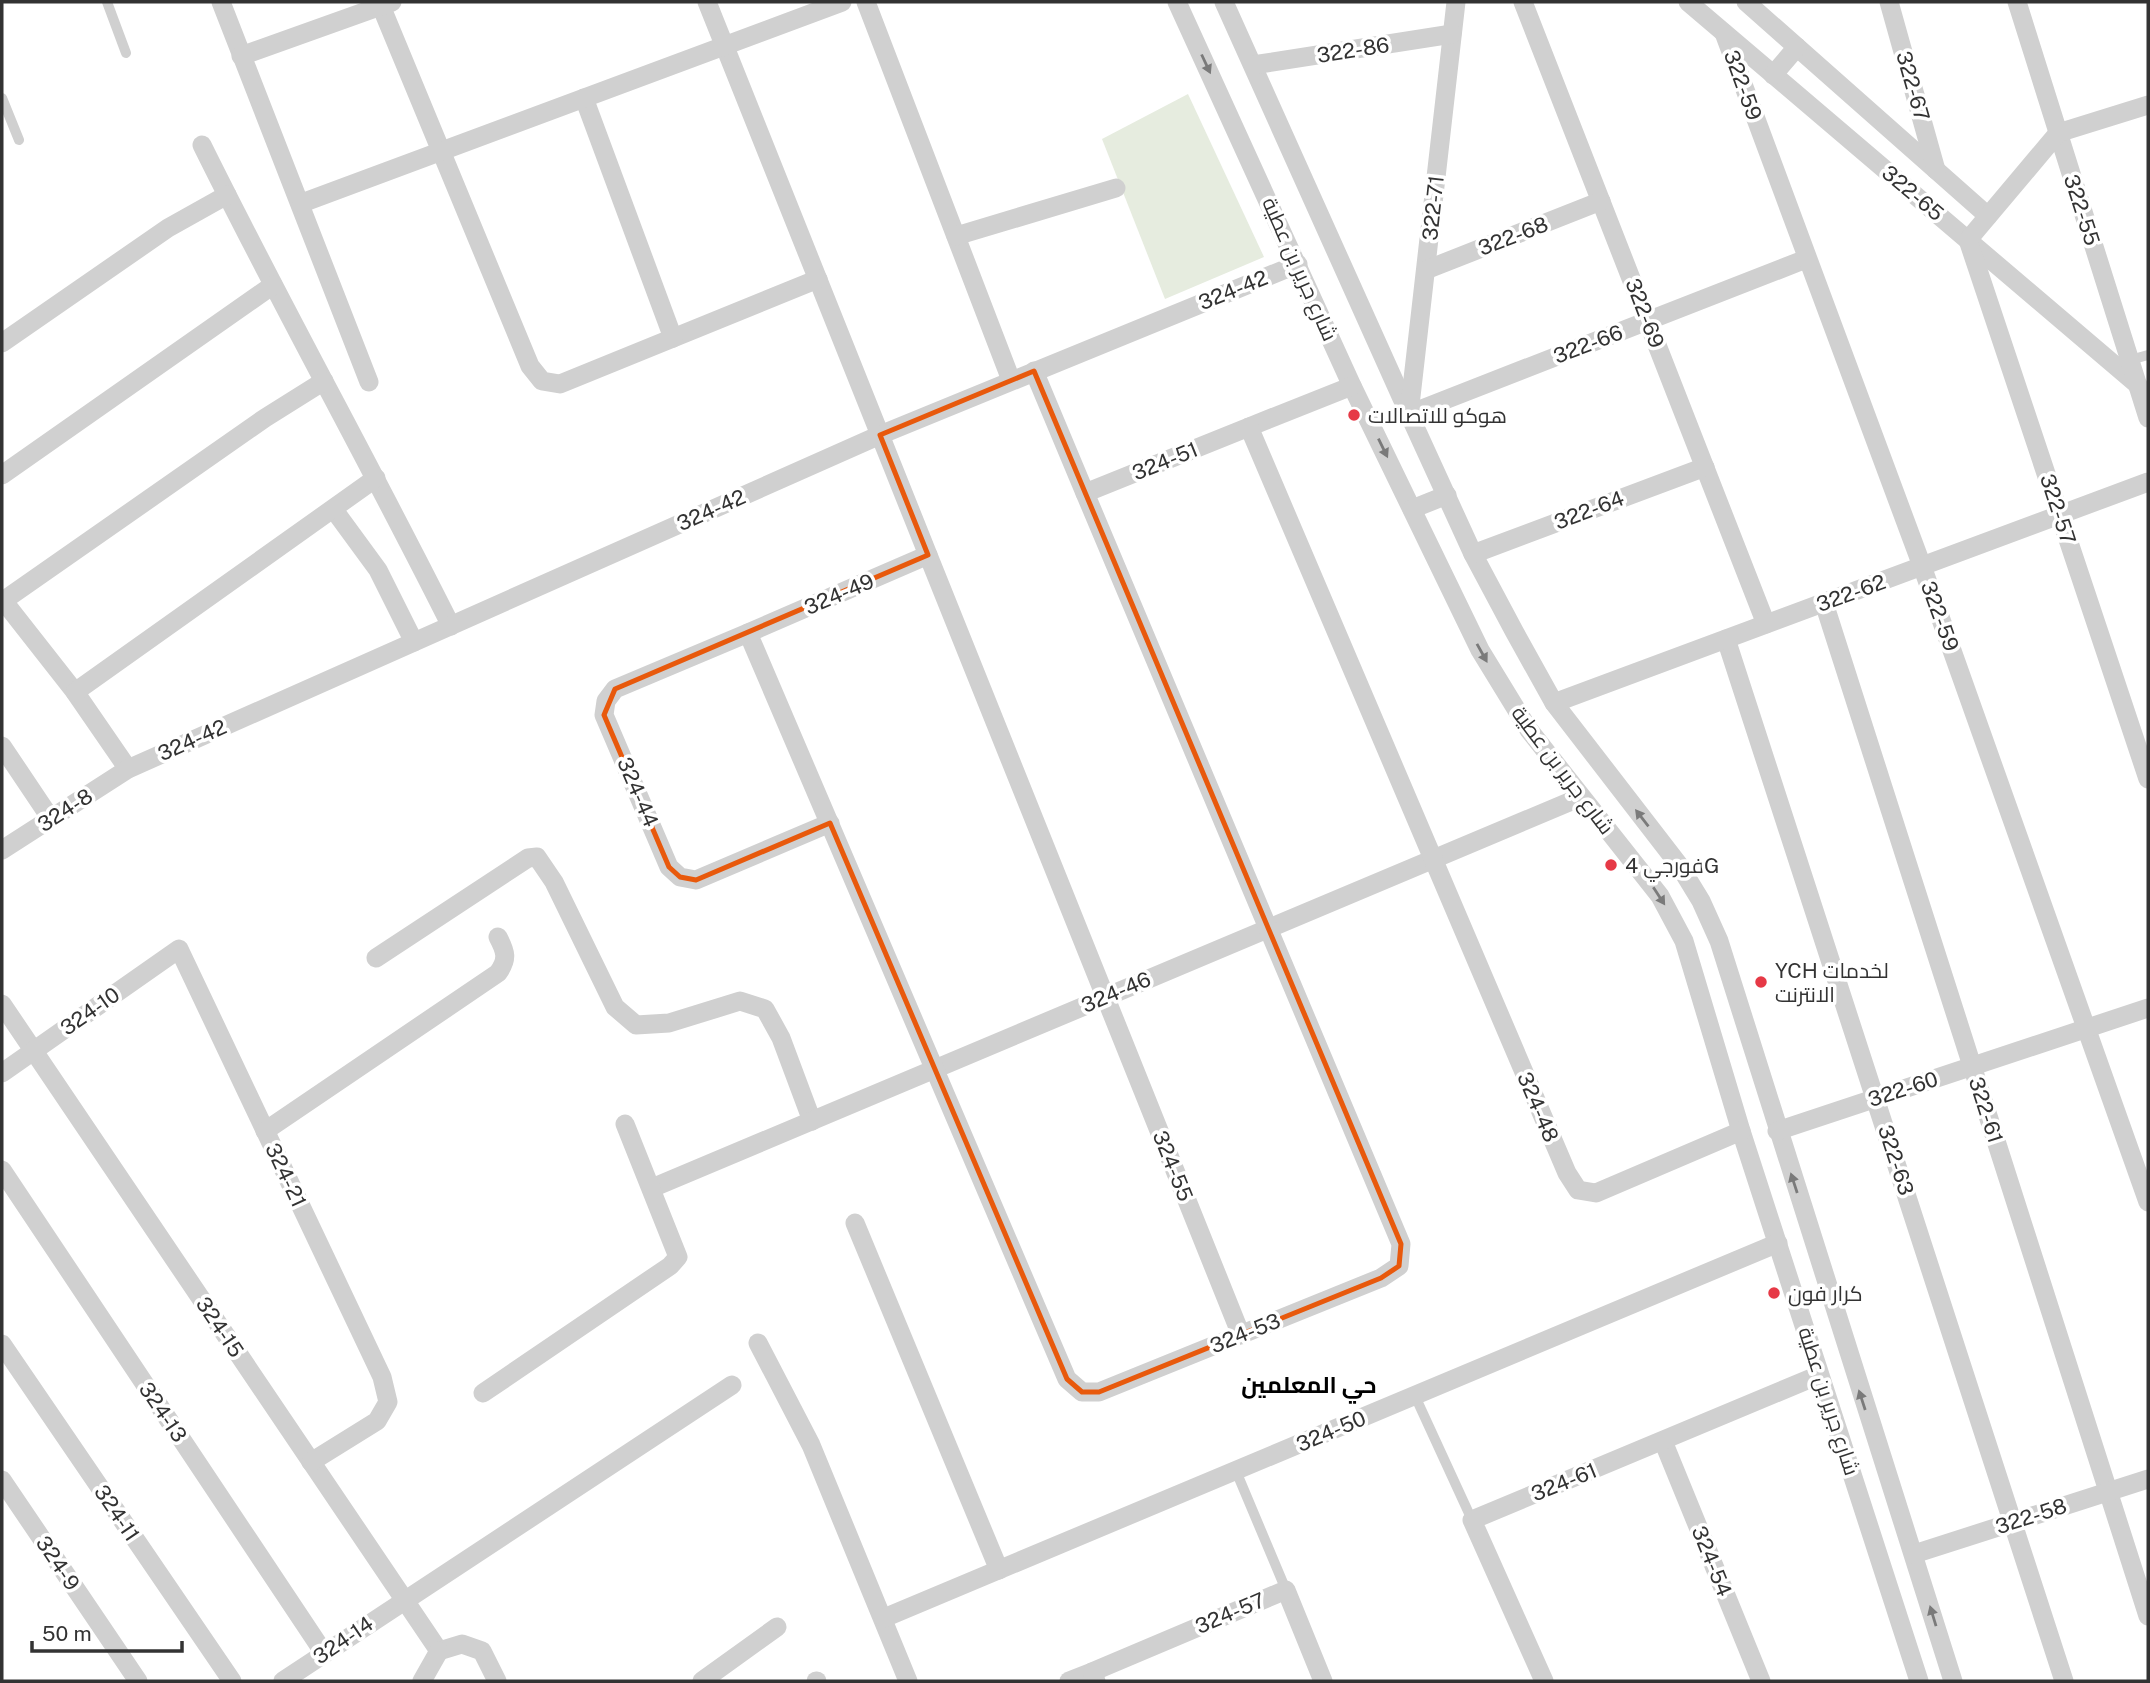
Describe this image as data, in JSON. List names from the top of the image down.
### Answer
{
  "streets": {
    "street": [
      "322-86",
      "322-59",
      "322-67",
      "322-65",
      "322-71",
      "322-55",
      "322-68",
      "شارع جرير بن عطية",
      "324-42",
      "322-69",
      "322-66",
      "324-51",
      "322-57",
      "322-64",
      "322-62",
      "324-49",
      "324-44",
      "324-8",
      "324-46",
      "324-10",
      "322-60",
      "324-48",
      "322-61",
      "322-63",
      "324-55",
      "324-21",
      "324-15",
      "324-53",
      "324-13",
      "324-50",
      "324-61",
      "324-11",
      "322-58",
      "324-54",
      "324-9",
      "324-57",
      "324-14"
    ]
  },
  "crossings": [
    ["322-86", "322-71"],
    ["322-86", "شارع جرير بن عطية"],
    ["322-59", "322-65"],
    ["322-59", "322-66"],
    ["322-59", "322-62"],
    ["322-59", "322-60"],
    ["322-67", "322-65"],
    ["322-65", "322-55"],
    ["322-65", "322-57"],
    ["322-71", "322-68"],
    ["322-71", "شارع جرير بن عطية"],
    ["322-71", "322-66"],
    ["322-68", "322-69"],
    ["شارع جرير بن عطية", "324-42"],
    ["شارع جرير بن عطية", "322-66"],
    ["شارع جرير بن عطية", "324-51"],
    ["شارع جرير بن عطية", "322-64"],
    ["شارع جرير بن عطية", "322-62"],
    ["شارع جرير بن عطية", "324-46"],
    ["شارع جرير بن عطية", "322-60"],
    ["شارع جرير بن عطية", "324-48"],
    ["شارع جرير بن عطية", "324-50"],
    ["شارع جرير بن عطية", "324-61"],
    ["شارع جرير بن عطية", "322-58"],
    ["324-42", "324-8"],
    ["322-69", "322-66"],
    ["322-69", "322-64"],
    ["322-69", "322-62"],
    ["322-57", "322-62"],
    ["322-62", "322-61"],
    ["322-62", "322-63"],
    ["324-49", "324-44"],
    ["324-46", "324-48"],
    ["324-46", "324-55"],
    ["324-46", "324-53"],
    ["324-10", "324-21"],
    ["324-10", "324-15"],
    ["322-60", "322-61"],
    ["322-60", "322-63"],
    ["322-61", "322-58"],
    ["322-63", "322-58"],
    ["324-55", "324-53"],
    ["324-21", "324-15"],
    ["324-15", "324-14"],
    ["324-13", "324-14"],
    ["324-61", "324-54"]
  ],
  "districts": ["حي المعلمين"],
  "places": [
    "هوكو للاتصالات",
    "فورجي 4G",
    "YCH لخدمات الانترنت",
    "كرار فون"
  ],
  "scale_bar": "50 m"
}
